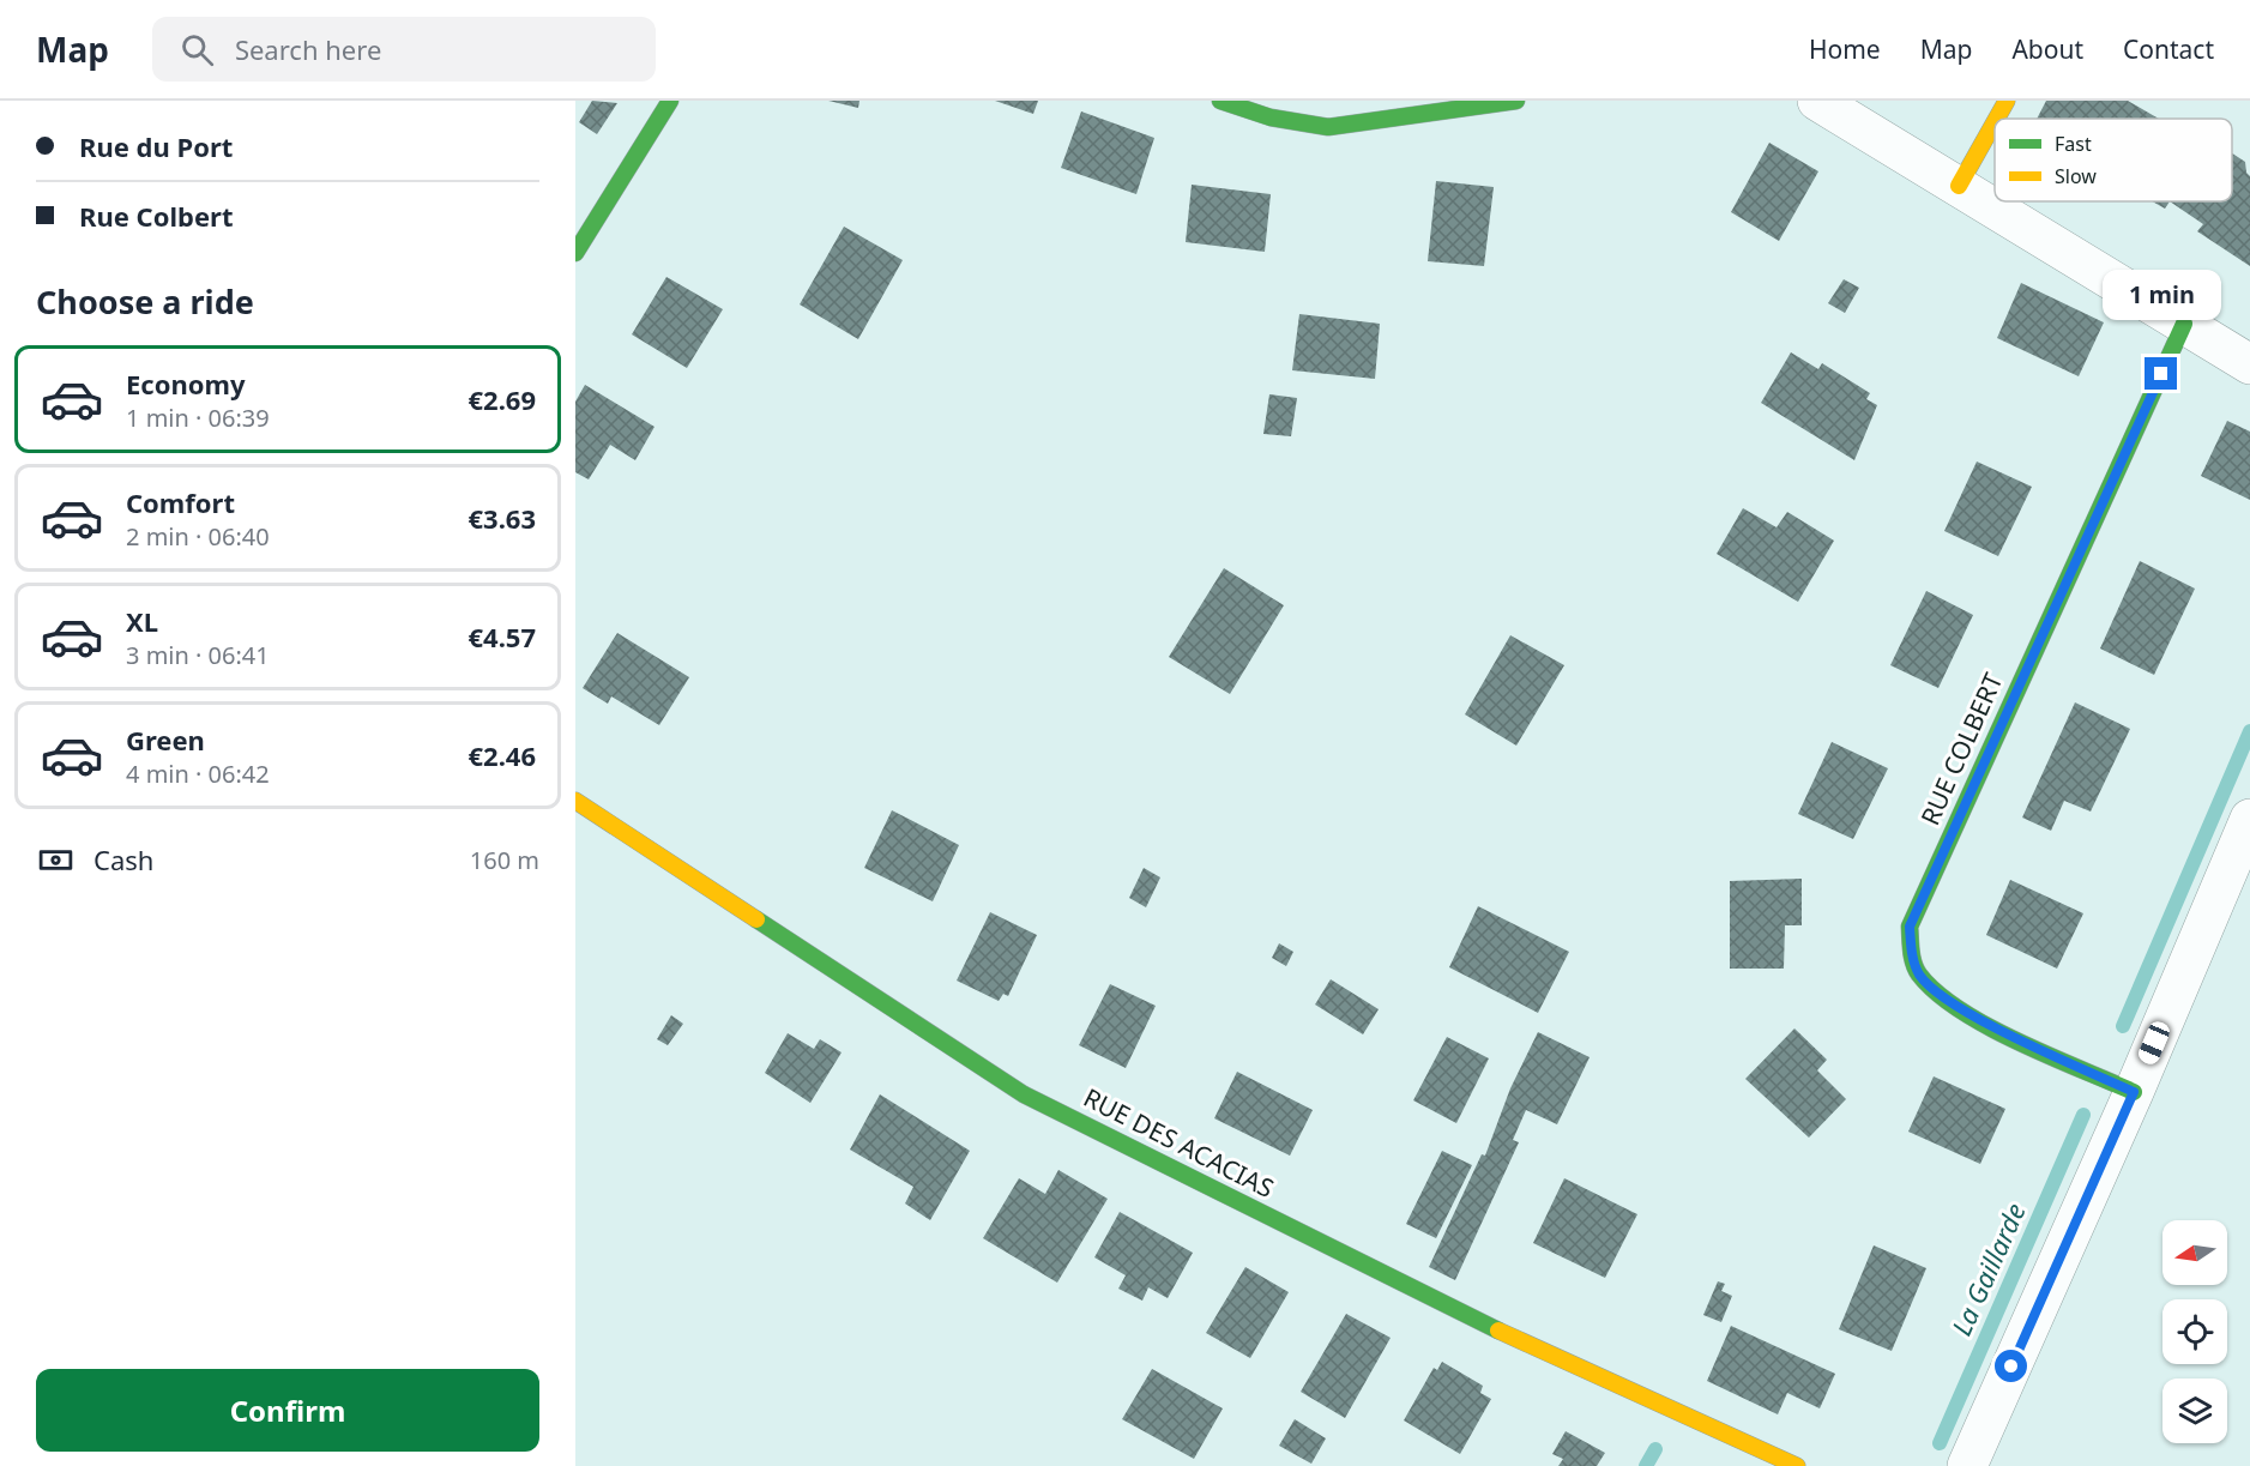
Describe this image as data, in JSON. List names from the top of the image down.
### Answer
{
  "streets": {
    "street": ["RUE COLBERT", "RUE DES ACACIAS"]
  },
  "water": ["La Gaillarde"],
  "legend": ["Fast", "Slow"],
  "north": "left",
  "page": {
    "header": "Map",
    "search": "Search here",
    "nav": [
      "Home",
      "Map",
      "About",
      "Contact"
    ],
    "banner": ["Rue du Port", "Rue Colbert"],
    "heading": "Choose a ride",
    "bubble": "1 min",
    "list": [
      {
        "name": "Economy",
        "note": "1 min · 06:39",
        "value": "€2.69"
      },
      {
        "name": "Comfort",
        "note": "2 min · 06:40",
        "value": "€3.63"
      },
      {
        "name": "XL",
        "note": "3 min · 06:41",
        "value": "€4.57"
      },
      {
        "name": "Green",
        "note": "4 min · 06:42",
        "value": "€2.46"
      }
    ],
    "pay": ["Cash", "160 m"],
    "buttons": "Confirm"
  }
}
